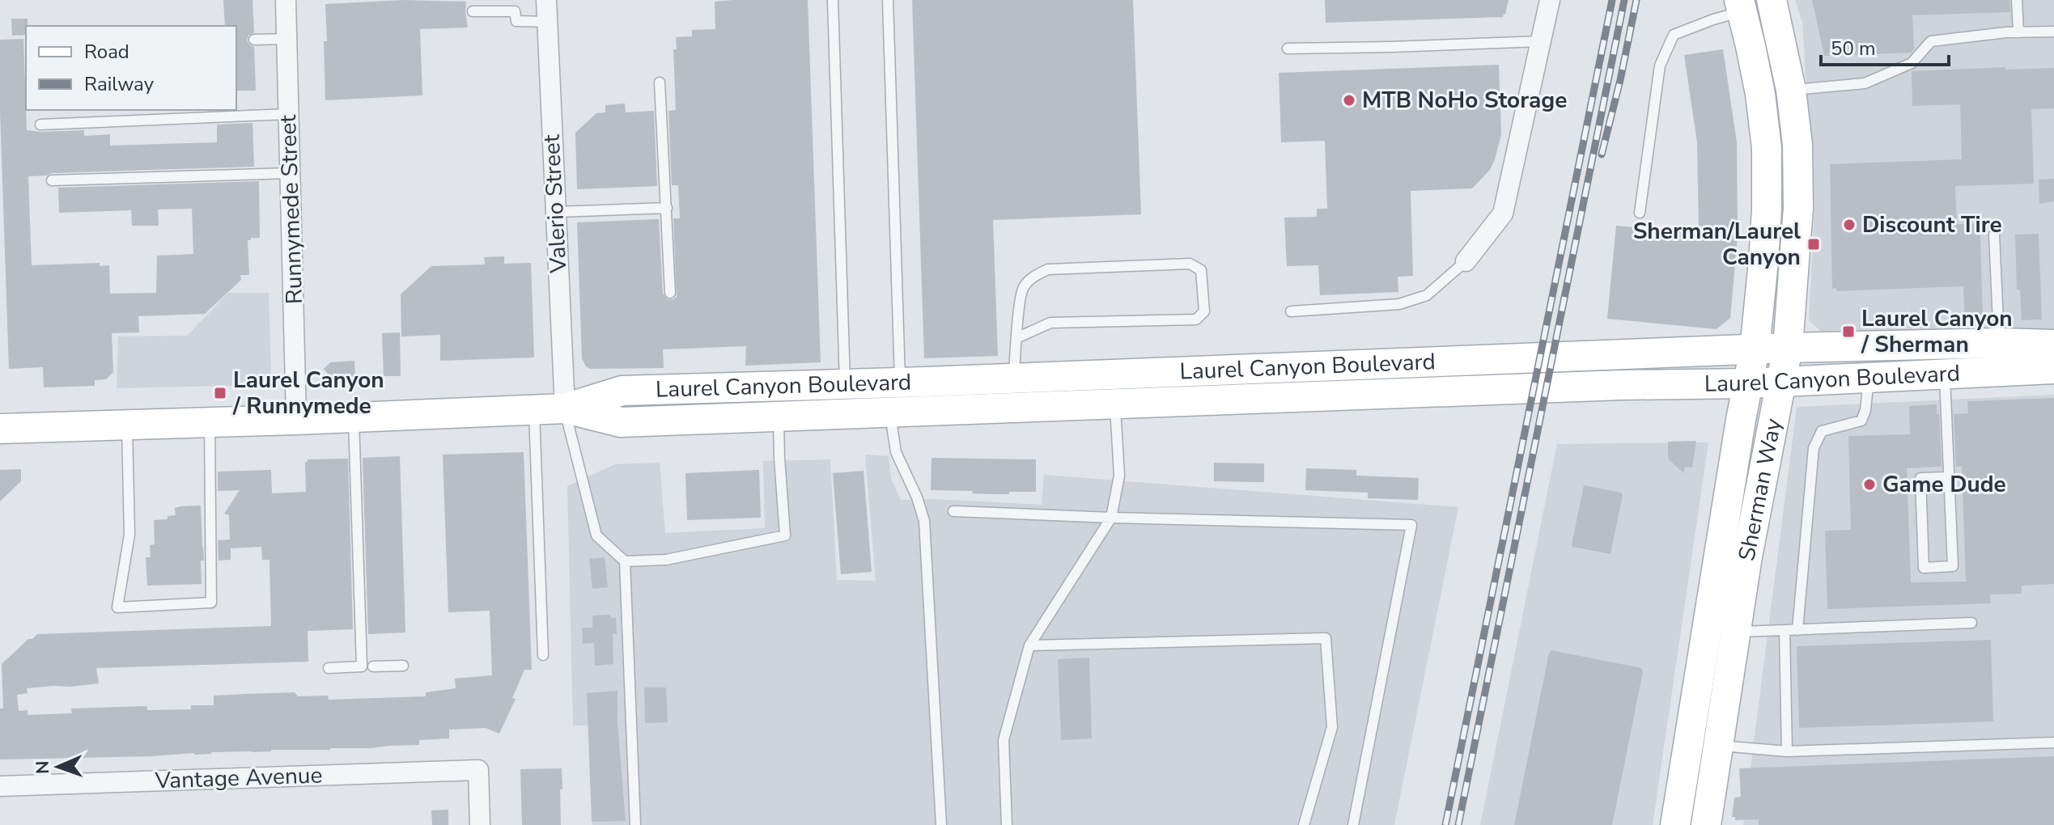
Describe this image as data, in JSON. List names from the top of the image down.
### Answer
{
  "streets": {
    "main road": ["Laurel Canyon Boulevard", "Sherman Way"],
    "street": ["Valerio Street", "Runnymede Street", "Vantage Avenue"]
  },
  "crossings": [
    ["Valerio Street", "Laurel Canyon Boulevard"],
    ["Runnymede Street", "Laurel Canyon Boulevard"],
    ["Laurel Canyon Boulevard", "Sherman Way"]
  ],
  "places": {
    "other": ["MTB NoHo Storage", "Discount Tire", "Game Dude"],
    "transit": ["Sherman/Laurel Canyon", "Laurel Canyon / Sherman", "Laurel Canyon / Runnymede"]
  },
  "legend": ["Road", "Railway"],
  "scale_bar": "50 m",
  "north": "left"
}
